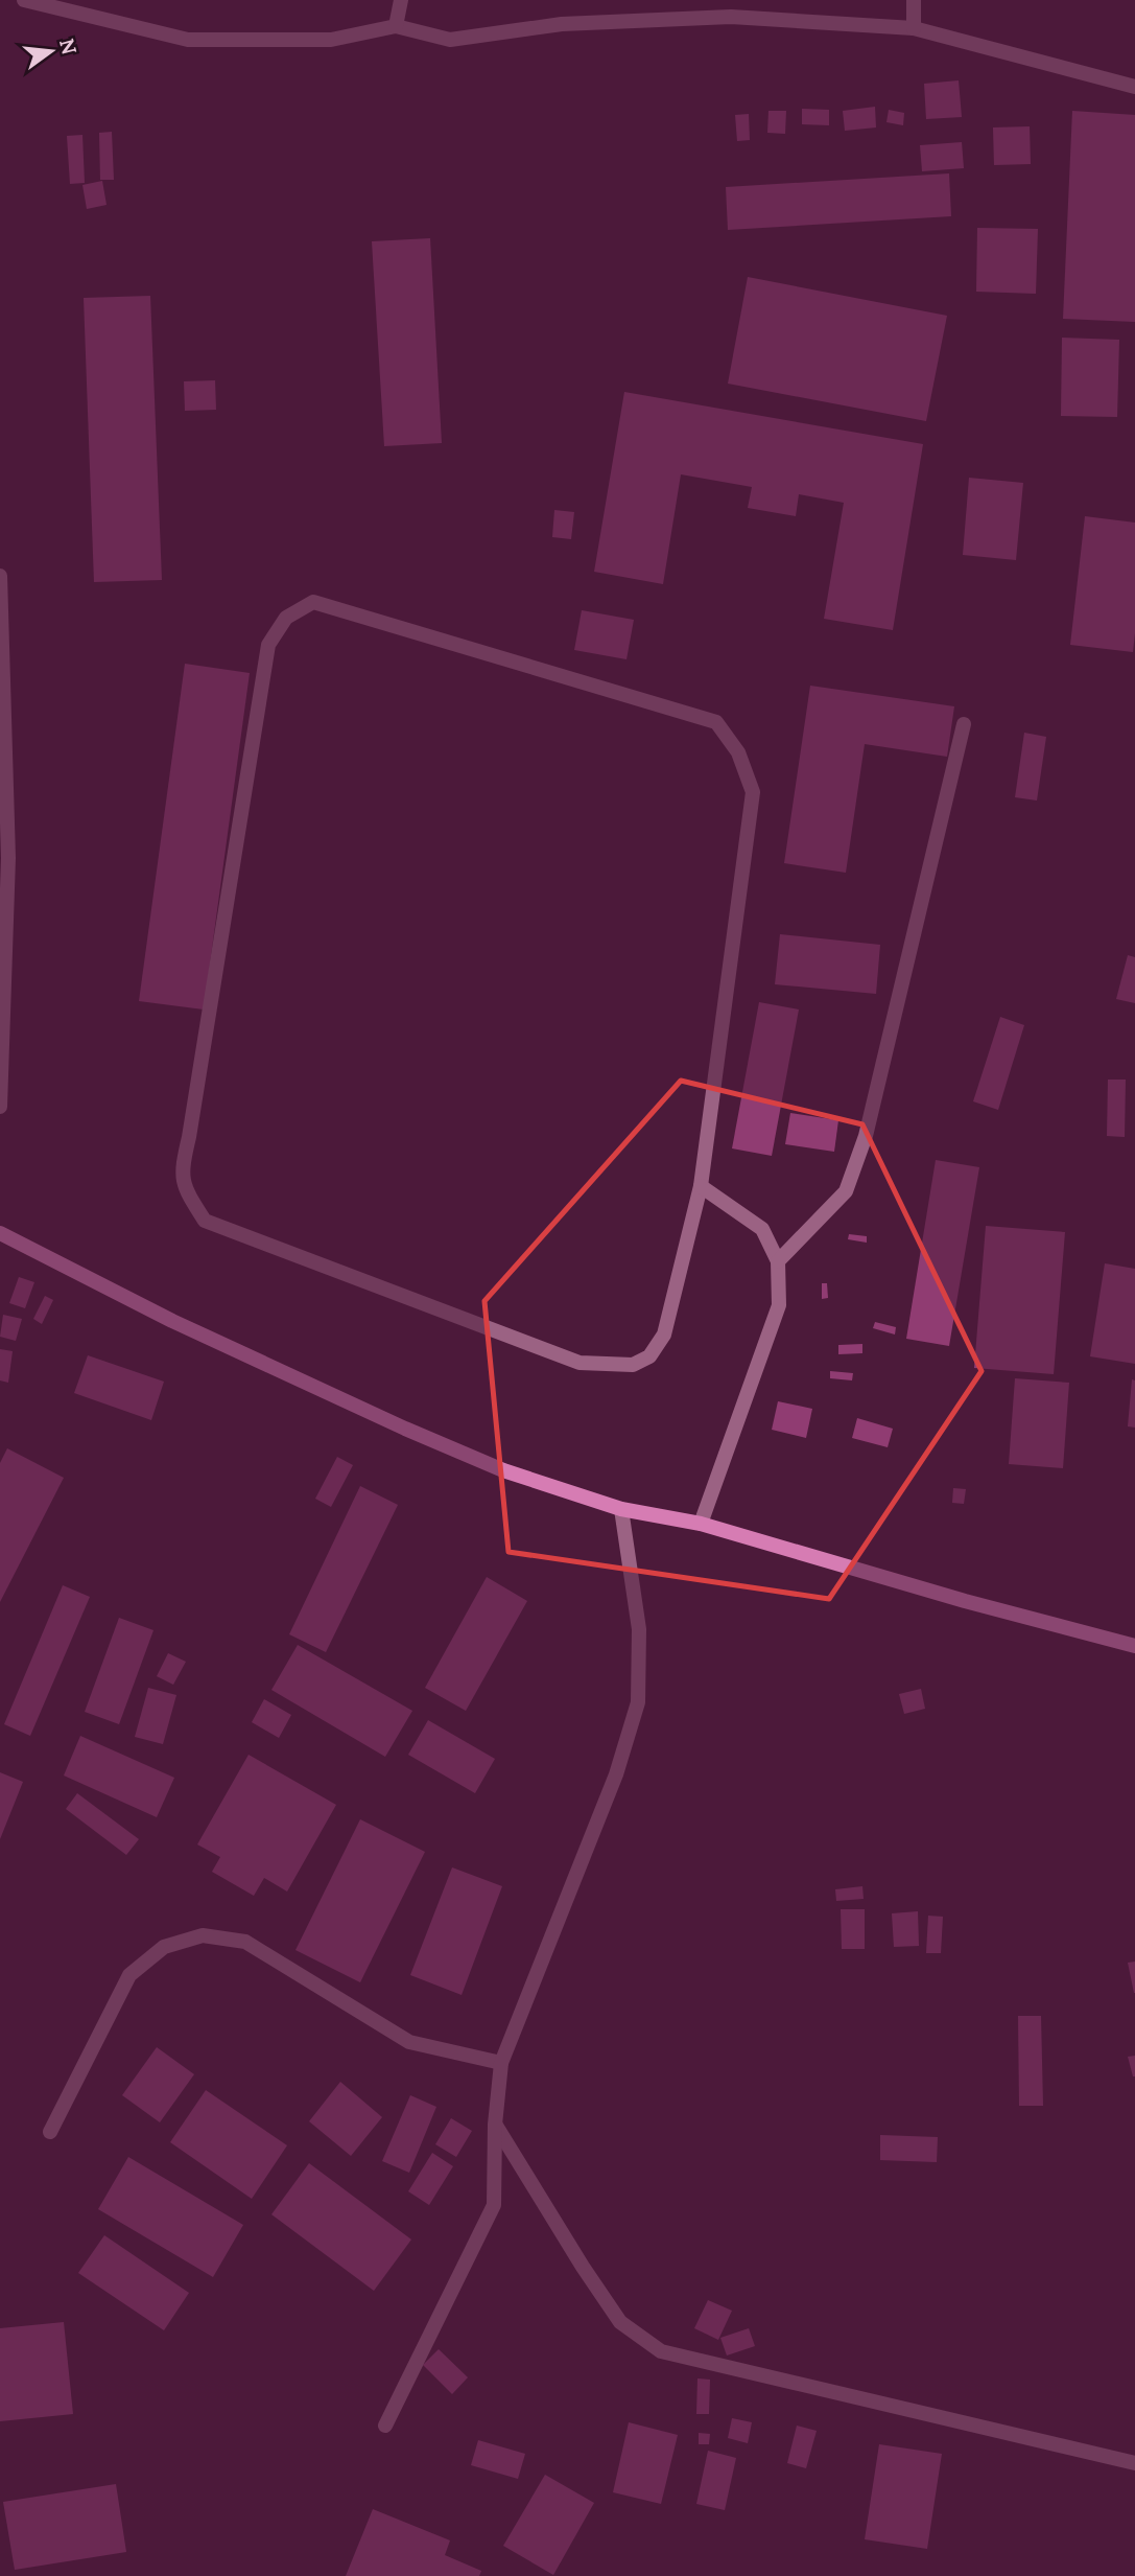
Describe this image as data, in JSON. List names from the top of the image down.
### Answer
{
  "north": "right"
}
